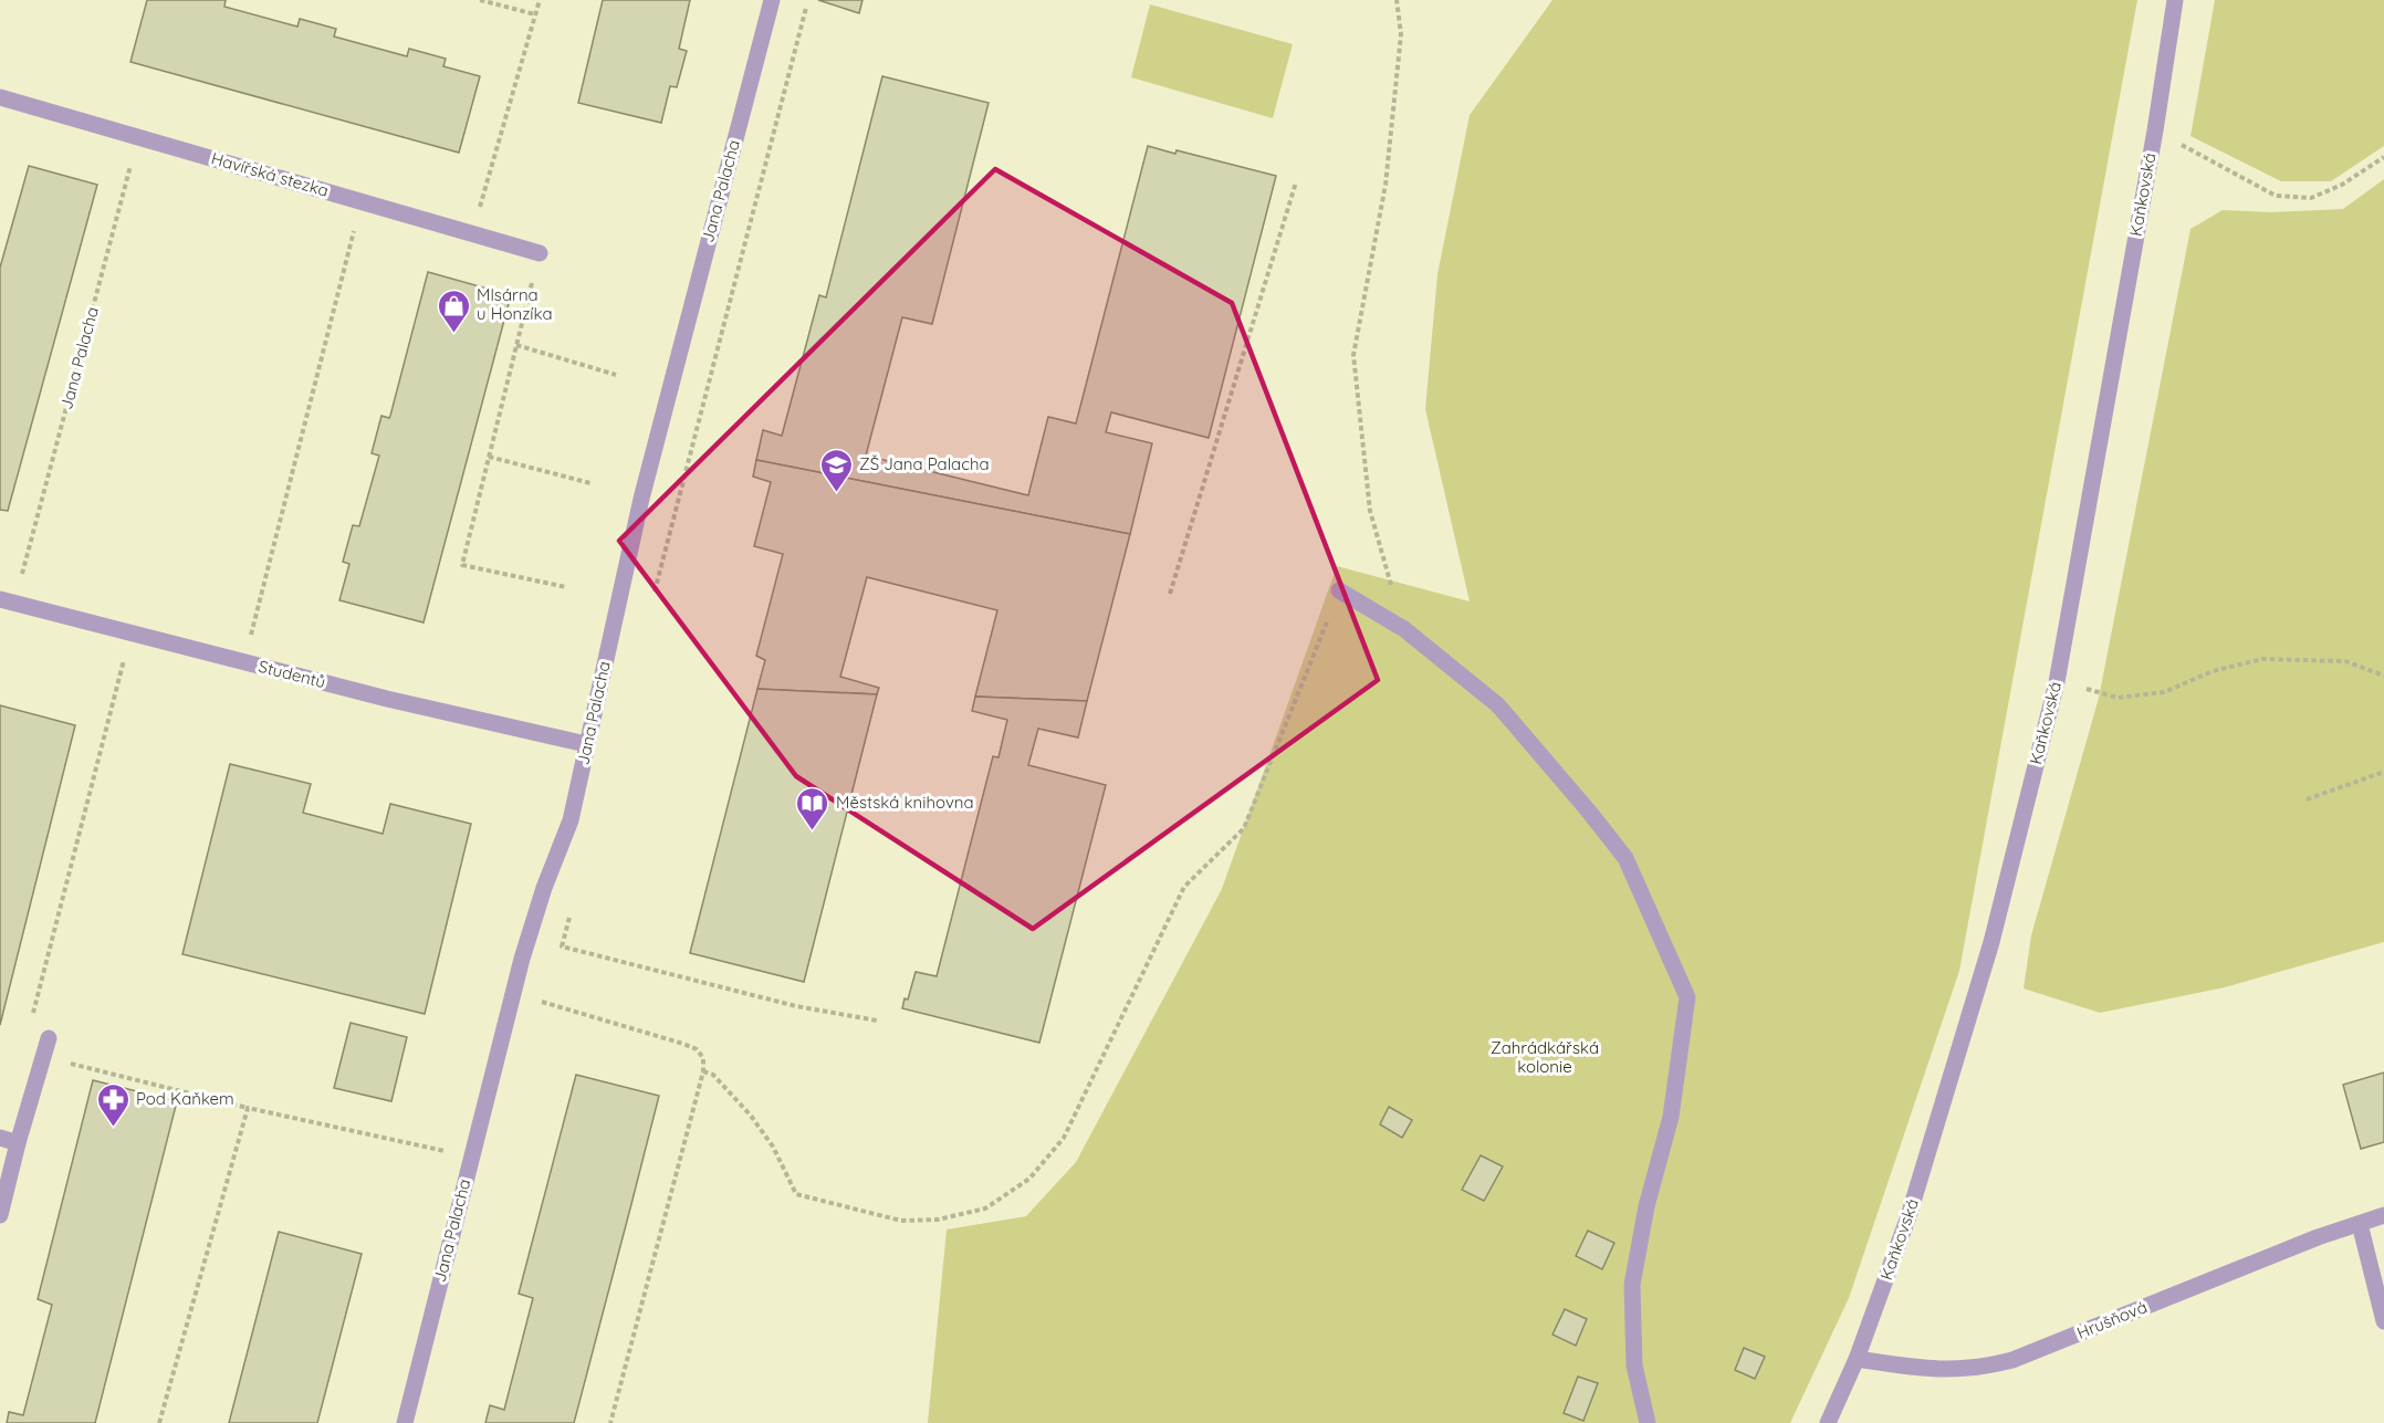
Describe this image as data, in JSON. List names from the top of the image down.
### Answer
{
  "streets": {
    "street": [
      "Havířská stezka",
      "Jana Palacha",
      "Kaňkovská",
      "Studentů",
      "Hrušňová"
    ]
  },
  "crossings": [
    ["Havířská stezka", "Jana Palacha"],
    ["Jana Palacha", "Studentů"],
    ["Kaňkovská", "Hrušňová"]
  ],
  "parks": ["Zahrádkářská kolonie"],
  "places": {
    "shop": ["Mlsárna u Honzíka"],
    "school or university": ["ZŠ Jana Palacha"],
    "library": ["Městská knihovna"],
    "pharmacy": ["Pod Kaňkem"]
  }
}
